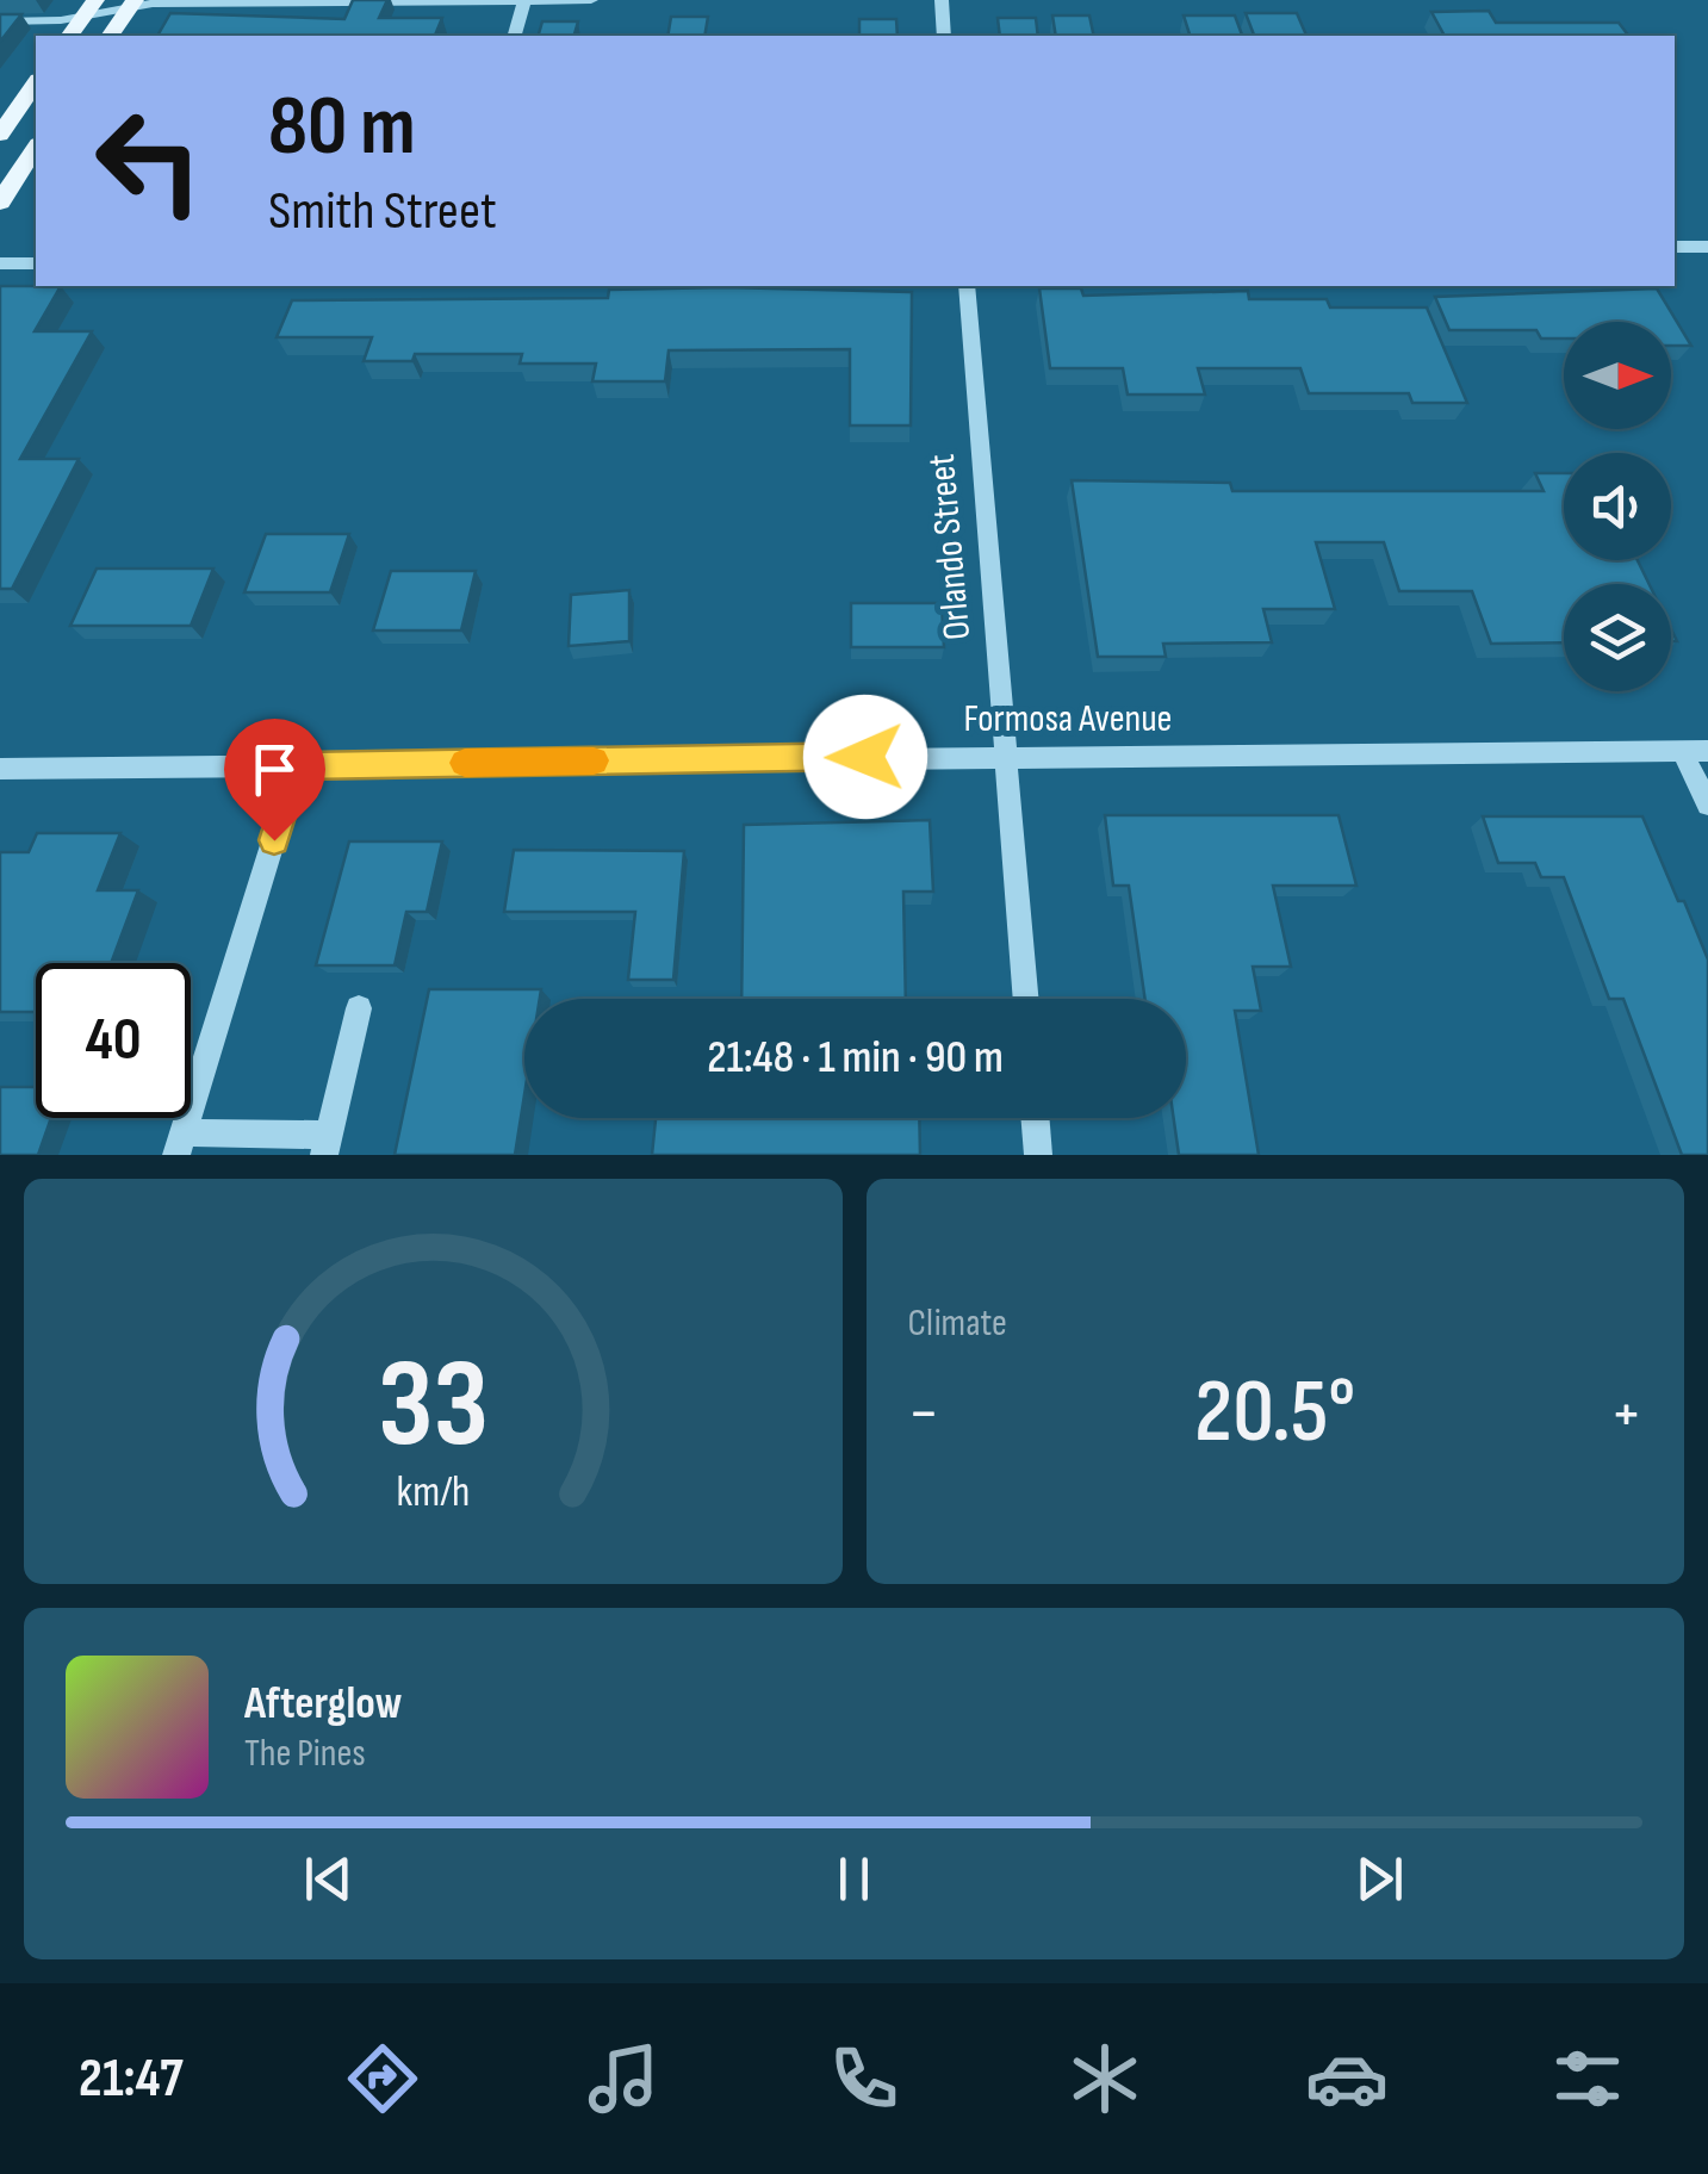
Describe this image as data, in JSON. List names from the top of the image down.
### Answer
{
  "streets": {
    "street": ["Orlando Street", "Formosa Avenue"]
  },
  "crossings": [
    ["Orlando Street", "Formosa Avenue"]
  ],
  "north": "right",
  "page": {
    "turn": ["80 m", "Smith Street"],
    "limit": "40",
    "trip": "21:48 · 1 min · 90 m",
    "tile": "Climate",
    "heat": ["−", "20.5°", "+"],
    "song": ["Afterglow", "The Pines"],
    "tabs": "21:47",
    "gauge": ["33", "km/h"]
  }
}
